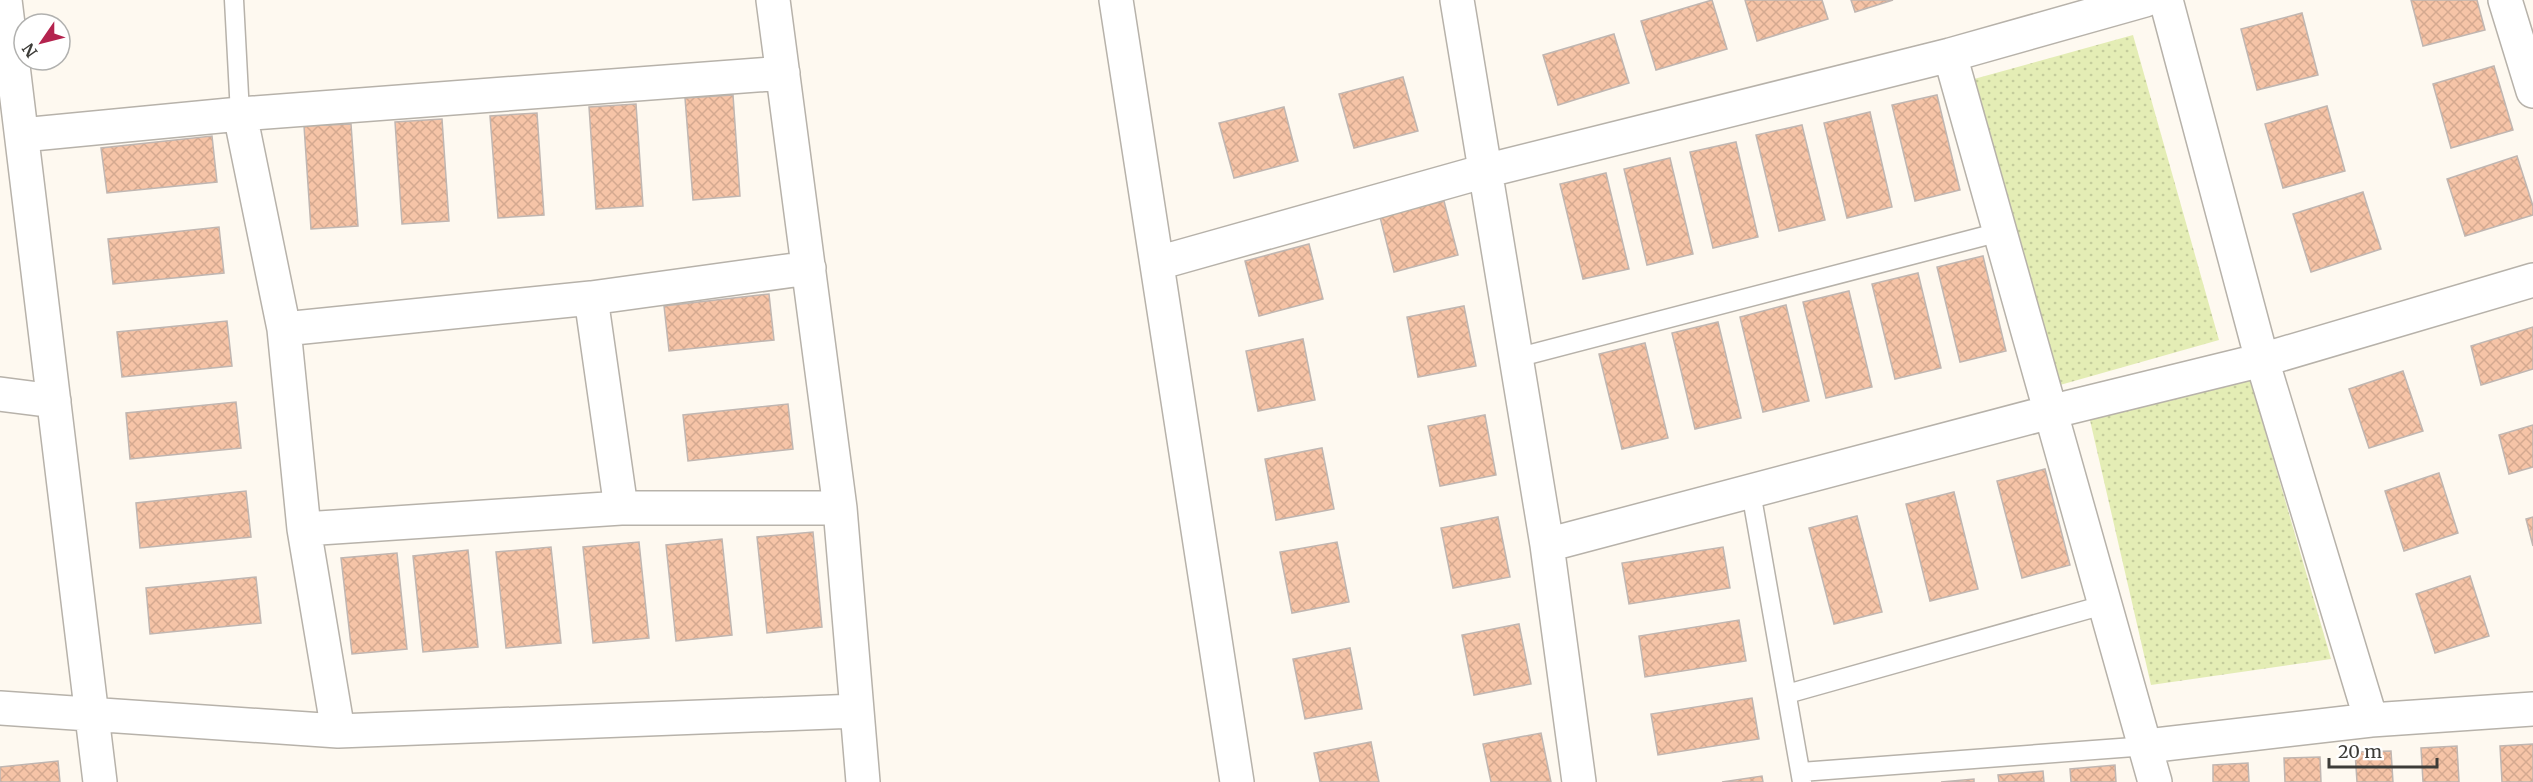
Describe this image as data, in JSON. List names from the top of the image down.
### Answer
{
  "scale_bar": "20 m",
  "north": "bottom left"
}
